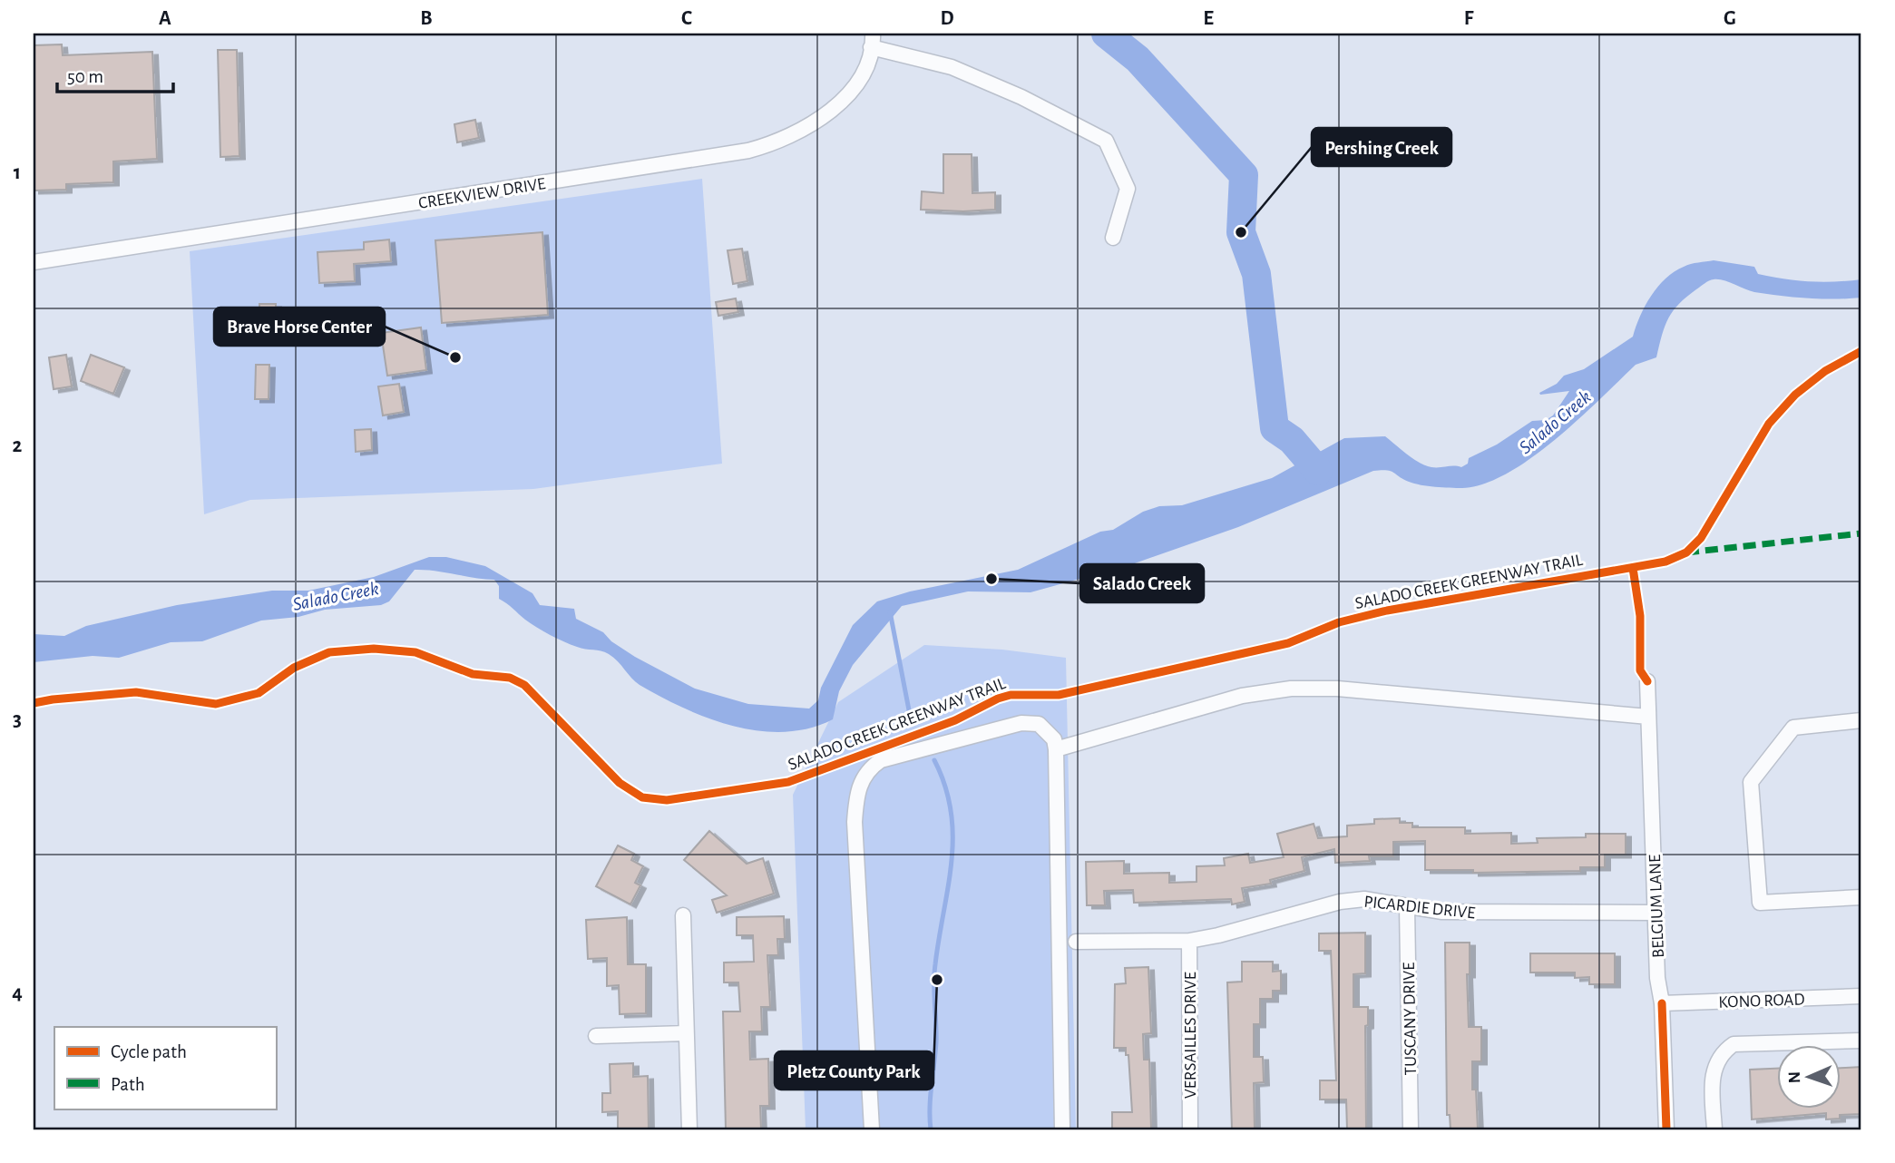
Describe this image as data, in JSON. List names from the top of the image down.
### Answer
{
  "streets": {
    "street": [
      "CREEKVIEW DRIVE",
      "PICARDIE DRIVE",
      "BELGIUM LANE",
      "KONO ROAD",
      "TUSCANY DRIVE",
      "VERSAILLES DRIVE"
    ],
    "cycle path": ["SALADO CREEK GREENWAY TRAIL"]
  },
  "crossings": [
    ["PICARDIE DRIVE", "BELGIUM LANE"],
    ["PICARDIE DRIVE", "TUSCANY DRIVE"],
    ["PICARDIE DRIVE", "VERSAILLES DRIVE"],
    ["BELGIUM LANE", "KONO ROAD"]
  ],
  "water": ["Salado Creek"],
  "places": [
    "Pershing Creek",
    "Brave Horse Center",
    "Salado Creek",
    "Pletz County Park"
  ],
  "legend": ["Cycle path", "Path"],
  "scale_bar": "50 m",
  "north": "left",
  "grid": {
    "columns": [
      "A",
      "B",
      "C",
      "D",
      "E",
      "F",
      "G"
    ],
    "rows": [
      "1",
      "2",
      "3",
      "4"
    ]
  }
}
